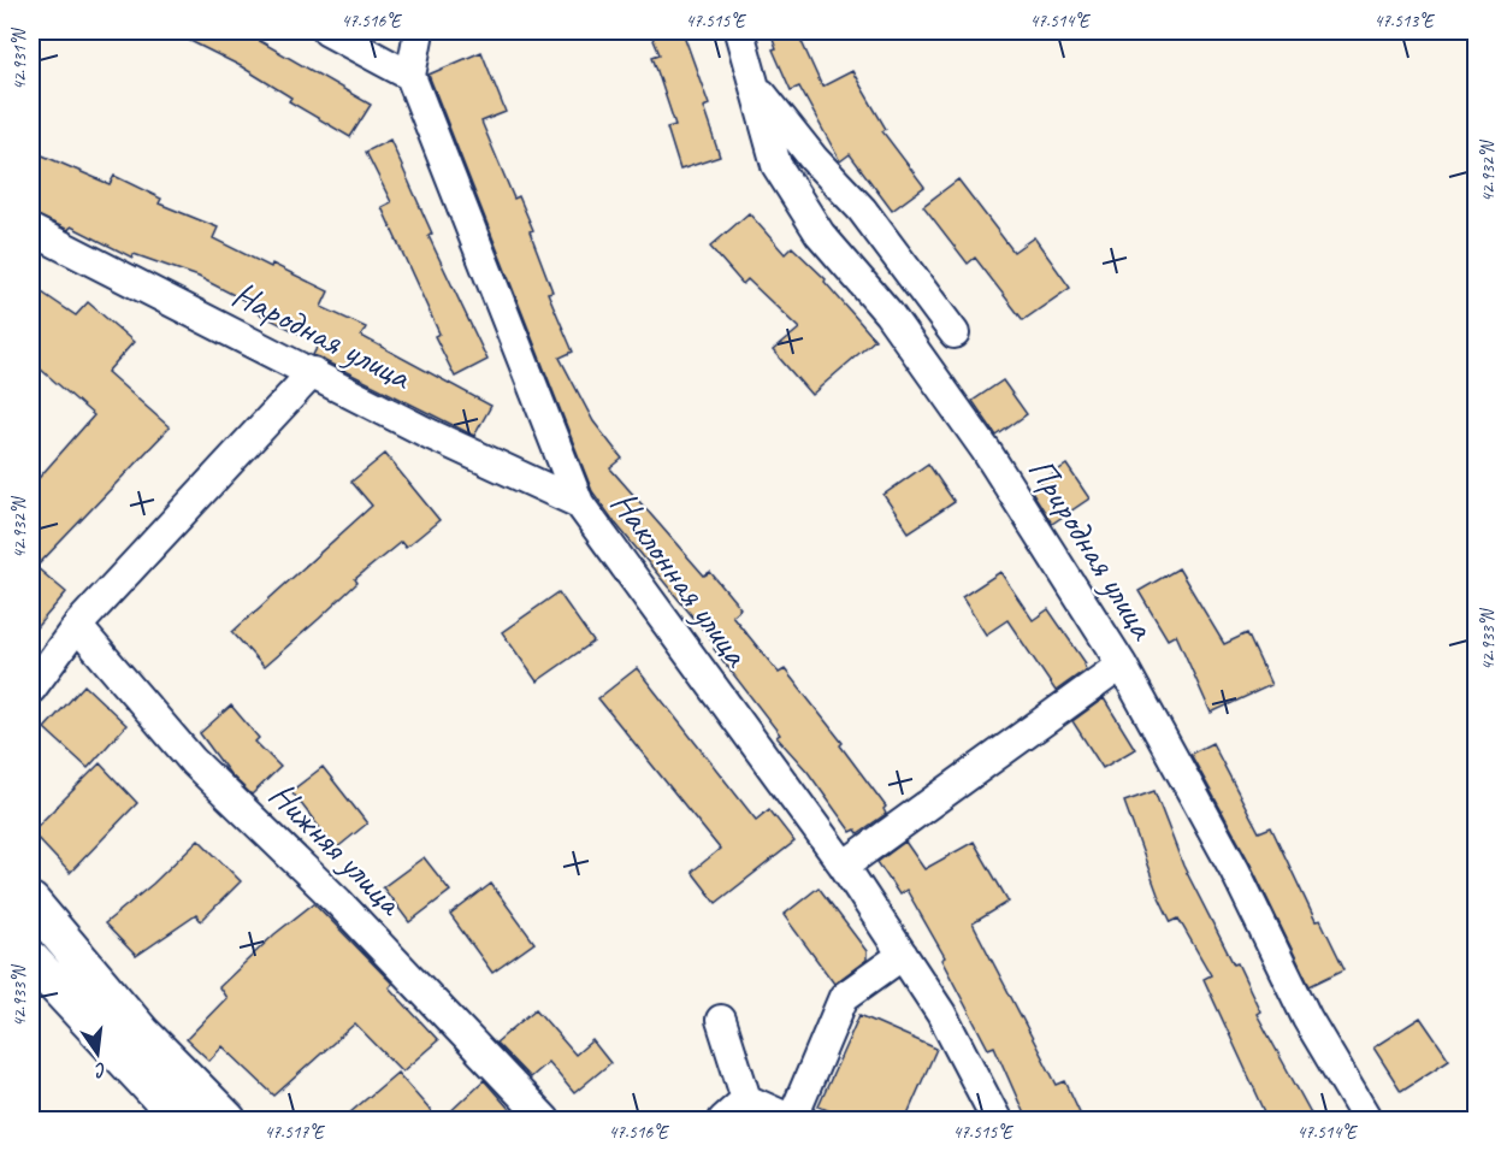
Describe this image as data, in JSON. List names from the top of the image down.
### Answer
{
  "streets": {
    "street": [
      "Народная улица",
      "Природная улица",
      "Наклонная улица",
      "Нижняя улица"
    ]
  },
  "crossings": [
    ["Народная улица", "Наклонная улица"]
  ],
  "north": "bottom",
  "coordinates": [
    "47.516°E",
    "47.515°E",
    "47.514°E",
    "47.513°E",
    "42.931°N",
    "42.932°N",
    "42.933°N",
    "47.517°E"
  ]
}
